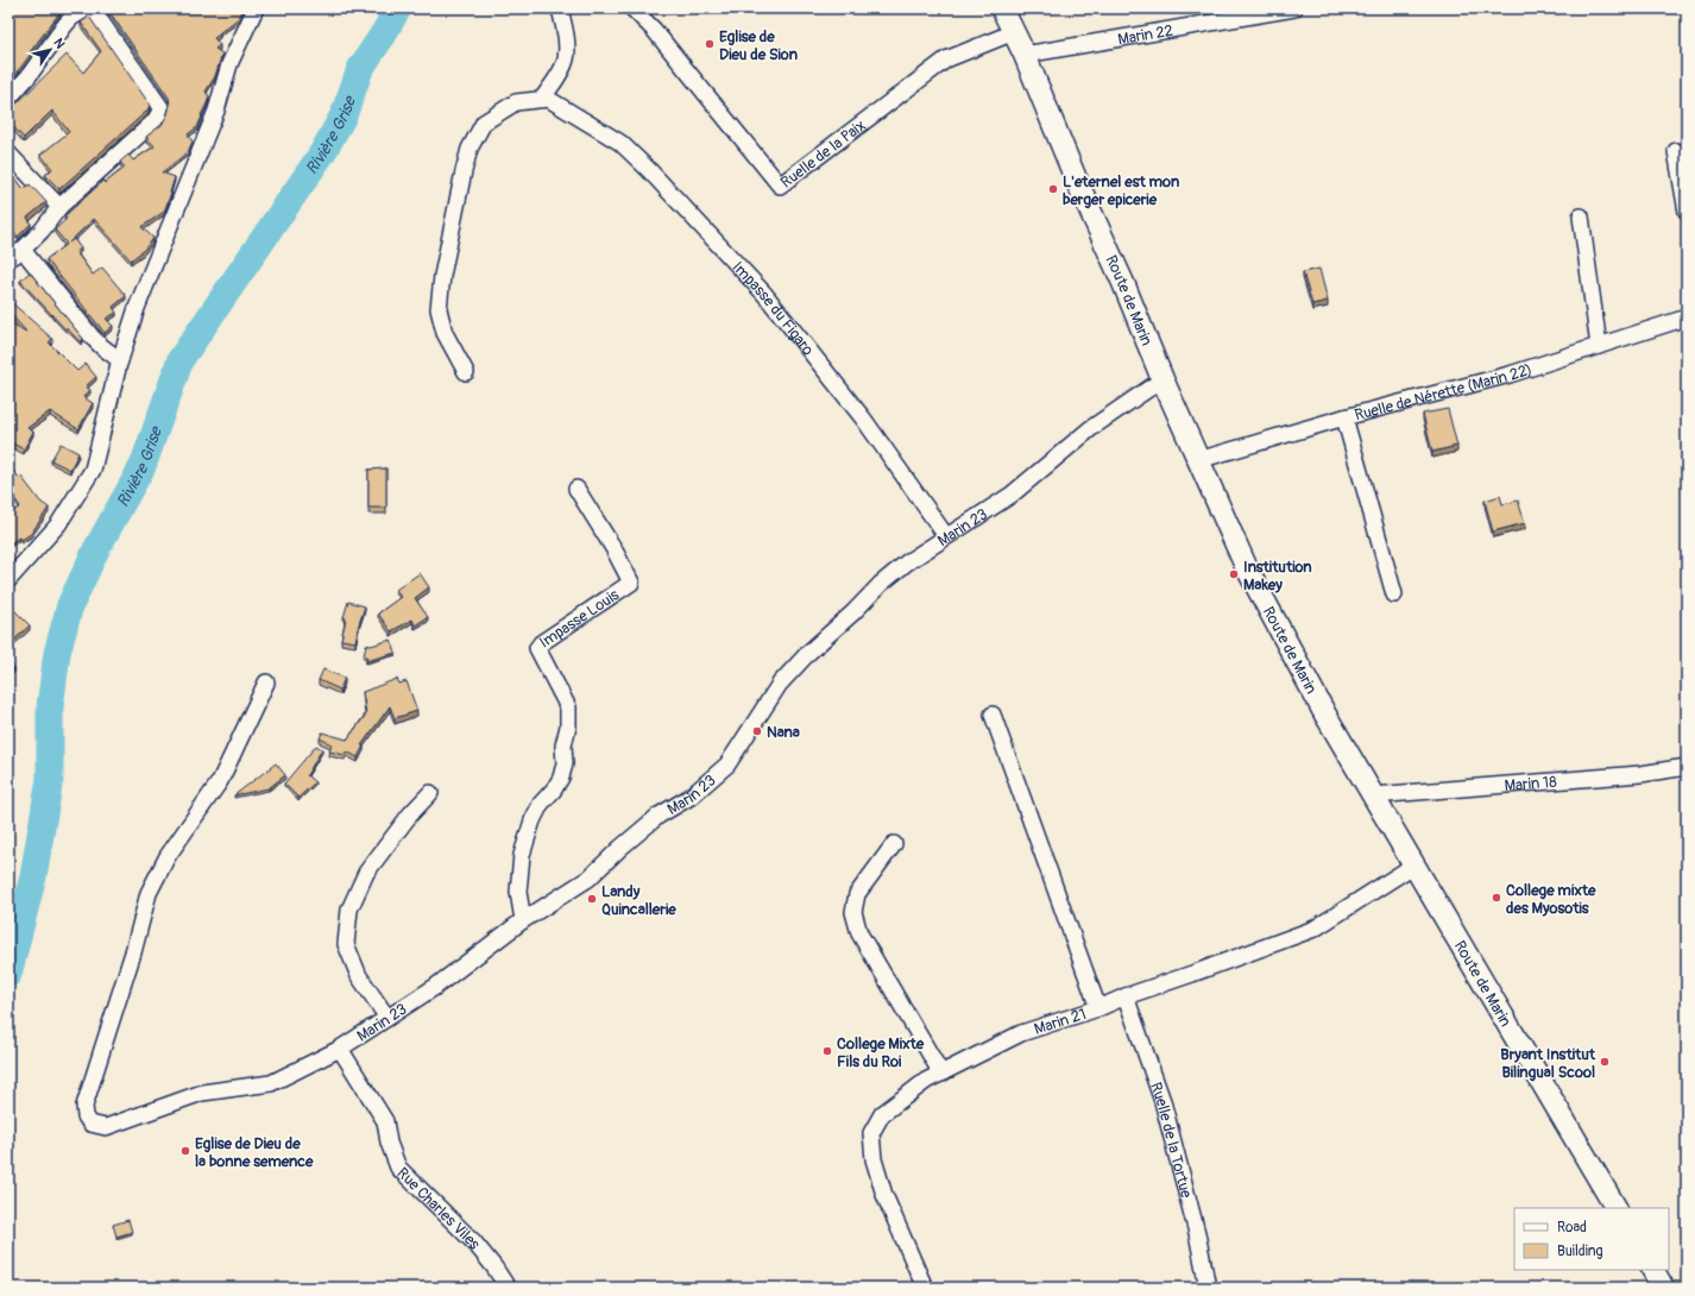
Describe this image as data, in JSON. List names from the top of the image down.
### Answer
{
  "streets": {
    "main road": ["Route de Marin"],
    "street": [
      "Marin 22",
      "Ruelle de la Paix",
      "Impasse du Figaro",
      "Ruelle de Nérette (Marin 22)",
      "Marin 23",
      "Impasse Louis",
      "Marin 18",
      "Marin 21",
      "Ruelle de la Tortue",
      "Rue Charles Viles"
    ]
  },
  "crossings": [
    ["Marin 22", "Route de Marin"],
    ["Ruelle de la Paix", "Route de Marin"],
    ["Route de Marin", "Ruelle de Nérette (Marin 22)"],
    ["Route de Marin", "Marin 23"],
    ["Route de Marin", "Marin 18"],
    ["Route de Marin", "Marin 21"],
    ["Impasse du Figaro", "Marin 23"],
    ["Marin 23", "Impasse Louis"],
    ["Marin 23", "Rue Charles Viles"],
    ["Marin 21", "Ruelle de la Tortue"]
  ],
  "water": ["Rivière Grise"],
  "places": [
    "Eglise de Dieu de Sion",
    "L'eternel est mon berger epicerie",
    "Institution Makey",
    "Nana",
    "College mixte des Myosotis",
    "Landy Quincallerie",
    "College Mixte Fils du Roi",
    "Bryant Institut Bilingual Scool",
    "Eglise de Dieu de la bonne semence"
  ],
  "legend": ["Road", "Building"],
  "north": "top right"
}
